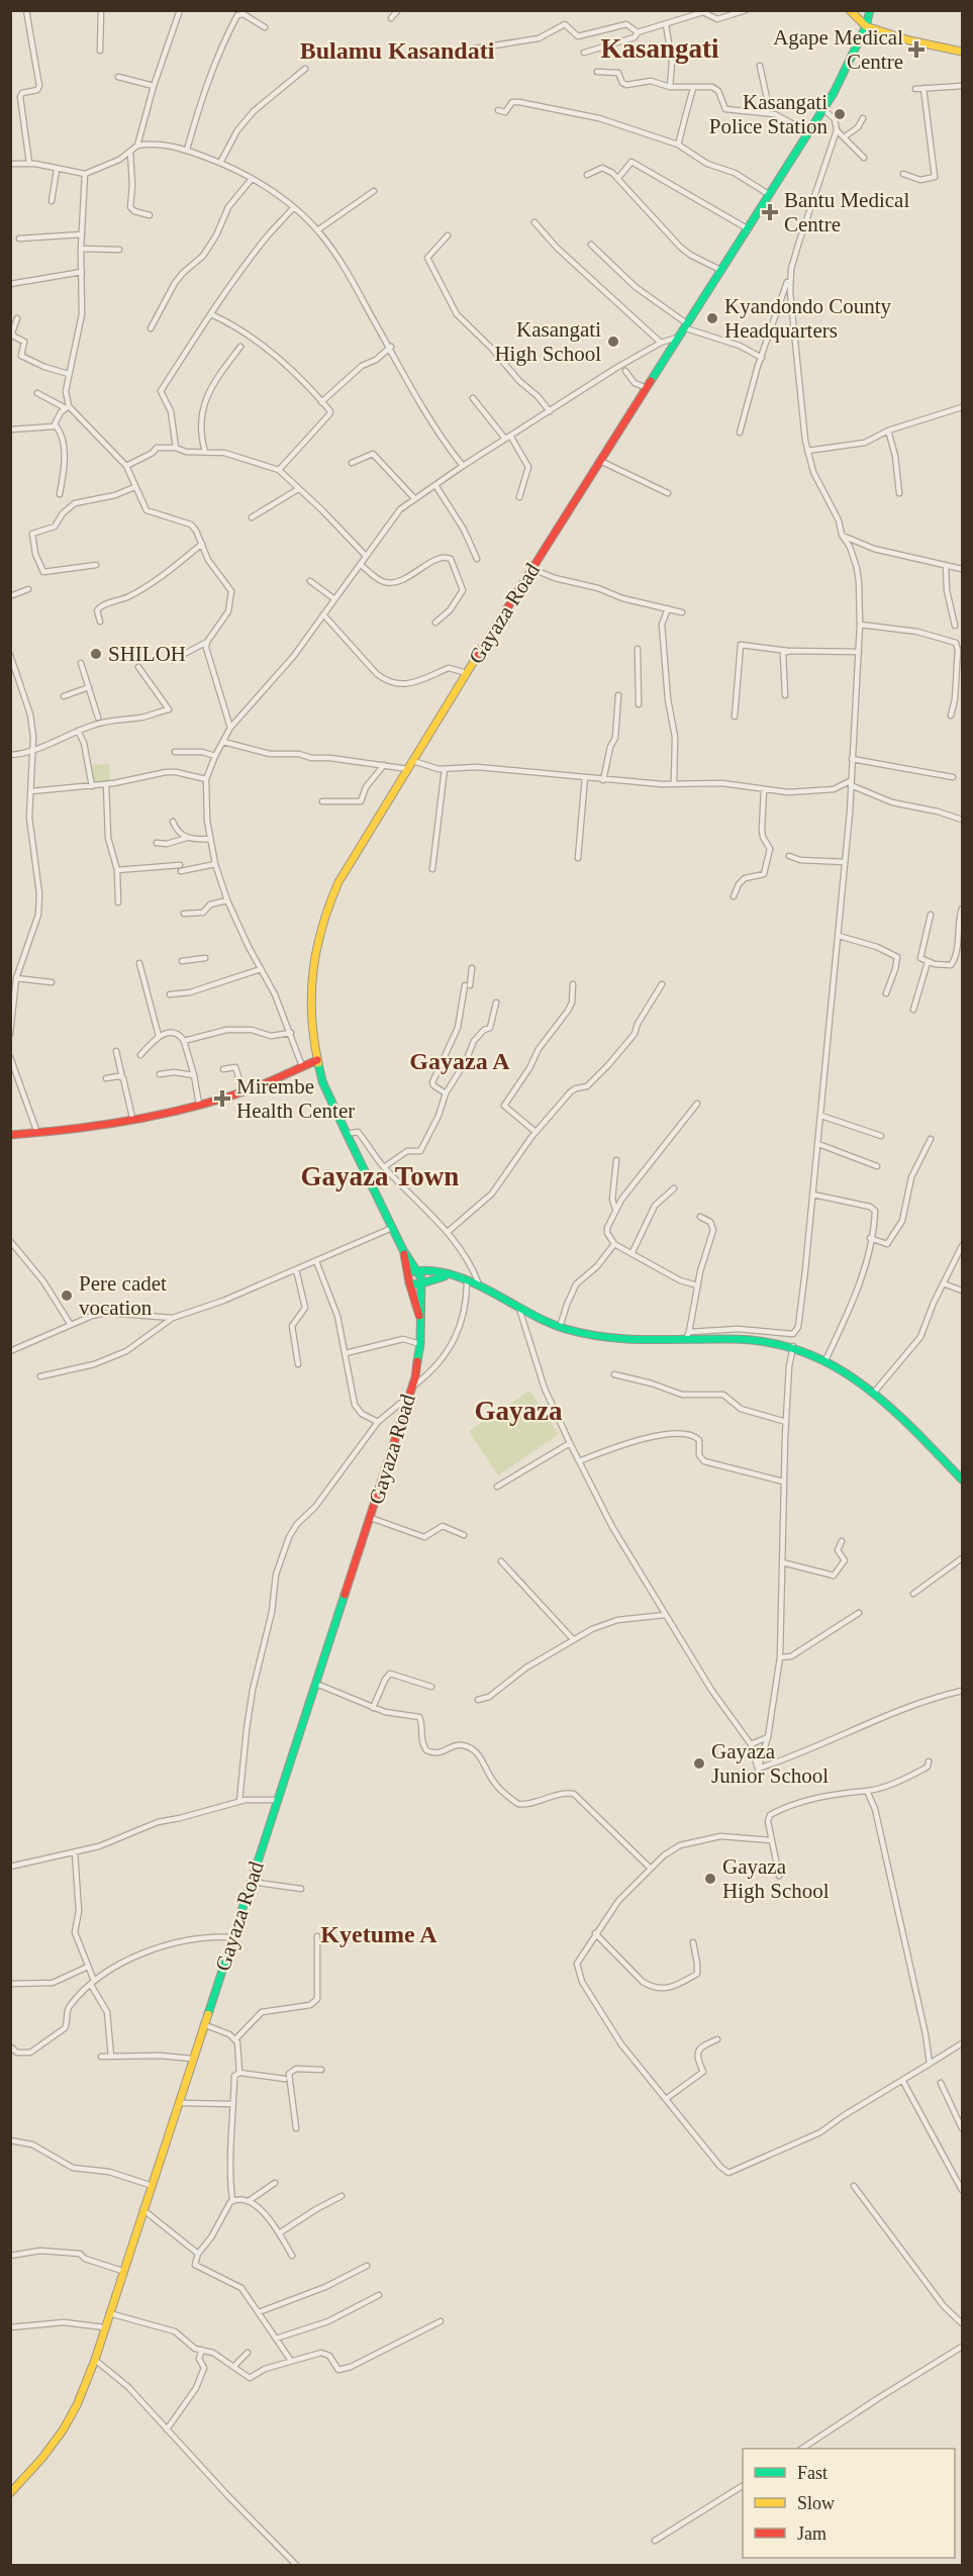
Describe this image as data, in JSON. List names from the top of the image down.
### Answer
{
  "streets": {
    "main road": ["Gayaza Road"]
  },
  "districts": [
    "Kasangati",
    "Bulamu Kasandati",
    "Gayaza A",
    "Gayaza Town",
    "Gayaza",
    "Kyetume A"
  ],
  "places": {
    "health": ["Agape Medical Centre", "Bantu Medical Centre", "Mirembe Health Center"],
    "other": [
      "Kasangati Police Station",
      "Kyandondo County Headquarters",
      "Kasangati High School",
      "SHILOH",
      "Pere cadet vocation",
      "Gayaza Junior School",
      "Gayaza High School"
    ]
  },
  "legend": ["Fast", "Slow", "Jam"]
}
